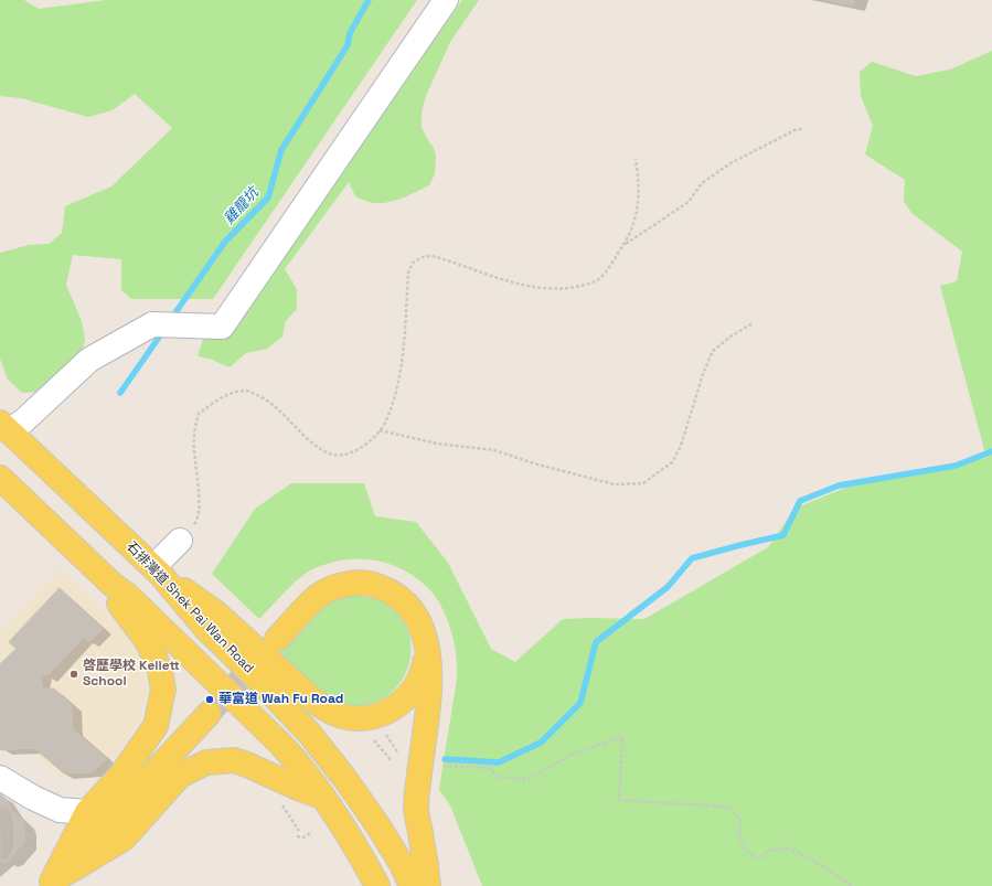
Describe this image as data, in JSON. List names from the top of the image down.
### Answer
{
  "streets": {
    "main road": ["石排灣道 Shek Pai Wan Road"]
  },
  "water": ["雞籠坑"],
  "places": ["啓歷學校 Kellett School", "華富道 Wah Fu Road"]
}
